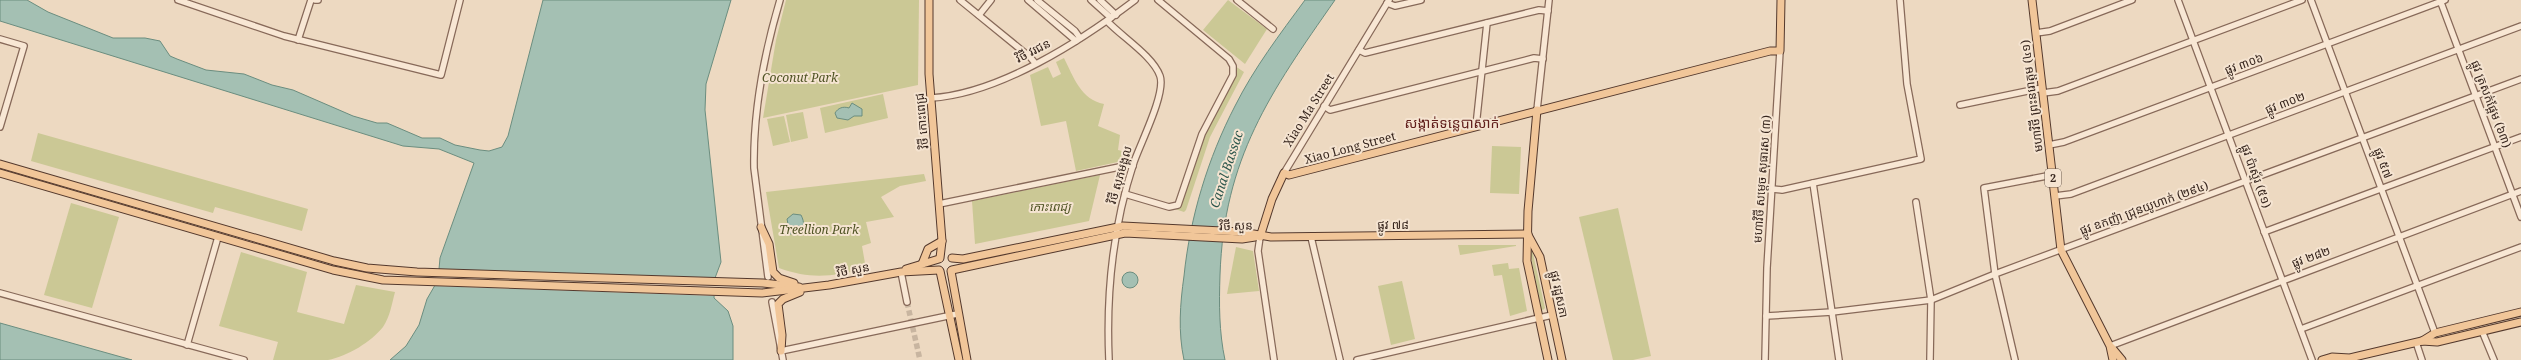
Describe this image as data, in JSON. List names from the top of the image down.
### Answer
{
  "streets": {
    "main road": [
      "មហាវិថី ព្រះនរោត្តម (៤១)",
      "Xiao Ma Street",
      "វិថី កោះពេជ្រ",
      "Xiao Long Street",
      "2",
      "មហាវិថី សម្តេច សុធារស (៣)",
      "ផ្លូវ ៧៨",
      "វិថី សួន",
      "ផ្លូវ រដ្ឋសភា"
    ],
    "street": [
      "វិថី វរជន",
      "ផ្លូវ ៣០៦",
      "ផ្លូវ ៣០២",
      "ផ្លូវ ត្រសក់ផ្អែម (៦៣)",
      "ផ្លូវ ៥៧",
      "វិថី សុភមង្គល",
      "ផ្លូវ ប៉ាស្ទ័រ (៥១)",
      "ផ្លូវ ឧកញ៉ា ជ្រុនយូហាក់ (២៩៤)",
      "ផ្លូវ ២៨២"
    ]
  },
  "crossings": [
    ["វិថី វរជន", "វិថី កោះពេជ្រ"],
    ["វិថី វរជន", "វិថី សុភមង្គល"],
    ["ផ្លូវ ៣០៦", "មហាវិថី ព្រះនរោត្តម (៤១)"],
    ["ផ្លូវ ៣០៦", "ផ្លូវ ត្រសក់ផ្អែម (៦៣)"],
    ["ផ្លូវ ៣០៦", "ផ្លូវ ៥៧"],
    ["ផ្លូវ ៣០៦", "ផ្លូវ ប៉ាស្ទ័រ (៥១)"],
    ["មហាវិថី ព្រះនរោត្តម (៤១)", "ផ្លូវ ៣០២"],
    ["មហាវិថី ព្រះនរោត្តម (៤១)", "ផ្លូវ ឧកញ៉ា ជ្រុនយូហាក់ (២៩៤)"],
    ["មហាវិថី ព្រះនរោត្តម (៤១)", "ផ្លូវ ២៨២"],
    ["ផ្លូវ ៣០២", "ផ្លូវ ត្រសក់ផ្អែម (៦៣)"],
    ["ផ្លូវ ៣០២", "ផ្លូវ ៥៧"],
    ["ផ្លូវ ៣០២", "ផ្លូវ ប៉ាស្ទ័រ (៥១)"],
    ["ផ្លូវ ត្រសក់ផ្អែម (៦៣)", "ផ្លូវ ឧកញ៉ា ជ្រុនយូហាក់ (២៩៤)"],
    ["ផ្លូវ ត្រសក់ផ្អែម (៦៣)", "ផ្លូវ ២៨២"],
    ["Xiao Ma Street", "Xiao Long Street"],
    ["Xiao Ma Street", "ផ្លូវ ៧៨"],
    ["Xiao Ma Street", "វិថី សួន"],
    ["វិថី កោះពេជ្រ", "វិថី សួន"],
    ["Xiao Long Street", "មហាវិថី សម្តេច សុធារស (៣)"],
    ["Xiao Long Street", "ផ្លូវ រដ្ឋសភា"],
    ["ផ្លូវ ៥៧", "ផ្លូវ ឧកញ៉ា ជ្រុនយូហាក់ (២៩៤)"],
    ["ផ្លូវ ៥៧", "ផ្លូវ ២៨២"],
    ["វិថី សុភមង្គល", "វិថី សួន"],
    ["ផ្លូវ ប៉ាស្ទ័រ (៥១)", "ផ្លូវ ឧកញ៉ា ជ្រុនយូហាក់ (២៩៤)"],
    ["ផ្លូវ ប៉ាស្ទ័រ (៥១)", "ផ្លូវ ២៨២"],
    ["មហាវិថី សម្តេច សុធារស (៣)", "ផ្លូវ ឧកញ៉ា ជ្រុនយូហាក់ (២៩៤)"],
    ["ផ្លូវ ៧៨", "វិថី សួន"],
    ["ផ្លូវ ៧៨", "ផ្លូវ រដ្ឋសភា"]
  ],
  "districts": ["សង្កាត់ទន្លេបាសាក់"],
  "water": ["Canal Bassac"],
  "parks": ["Coconut Park", "កោះពេជ្យ", "Treellion Park"]
}
